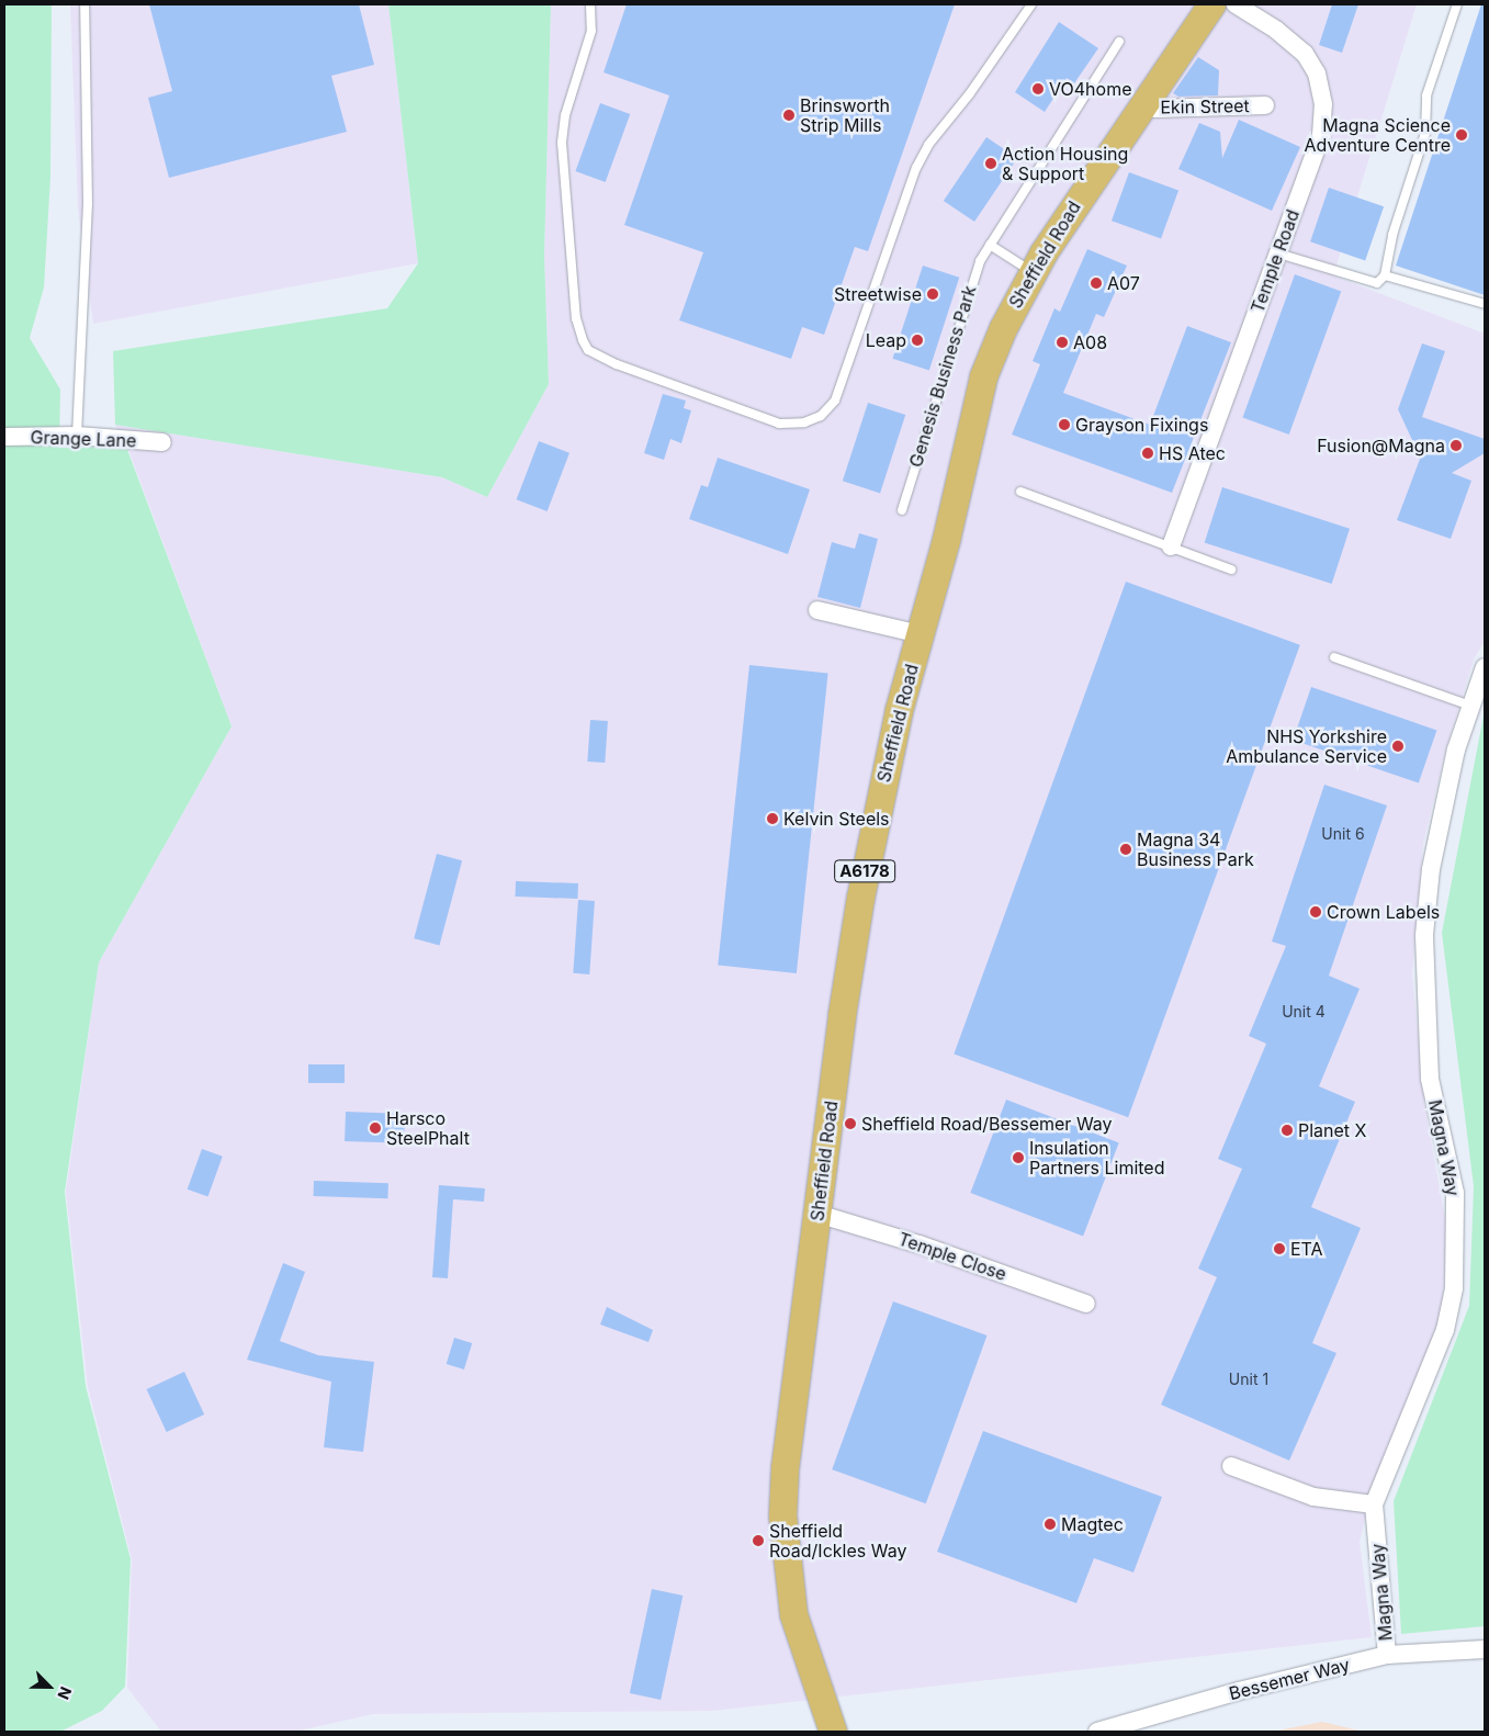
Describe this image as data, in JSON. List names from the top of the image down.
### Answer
{
  "streets": {
    "main road": ["Sheffield Road", "A6178"],
    "street": [
      "Ekin Street",
      "Temple Road",
      "Grange Lane",
      "Magna Way",
      "Temple Close",
      "Bessemer Way"
    ],
    "lane": ["Genesis Business Park"]
  },
  "crossings": [
    ["Ekin Street", "Sheffield Road"],
    ["Sheffield Road", "Temple Close"],
    ["Magna Way", "Bessemer Way"]
  ],
  "places": [
    "VO4home",
    "Brinsworth Strip Mills",
    "Magna Science Adventure Centre",
    "Action Housing & Support",
    "A07",
    "Streetwise",
    "Leap",
    "A08",
    "Grayson Fixings",
    "Fusion@Magna",
    "HS Atec",
    "NHS Yorkshire Ambulance Service",
    "Kelvin Steels",
    "Magna 34 Business Park",
    "Crown Labels",
    "Sheffield Road/Bessemer Way",
    "Harsco SteelPhalt",
    "Planet X",
    "Insulation Partners Limited",
    "ETA",
    "Magtec",
    "Sheffield Road/Ickles Way"
  ],
  "house_numbers": ["Unit 6", "Unit 4", "Unit 1"],
  "north": "bottom right"
}
